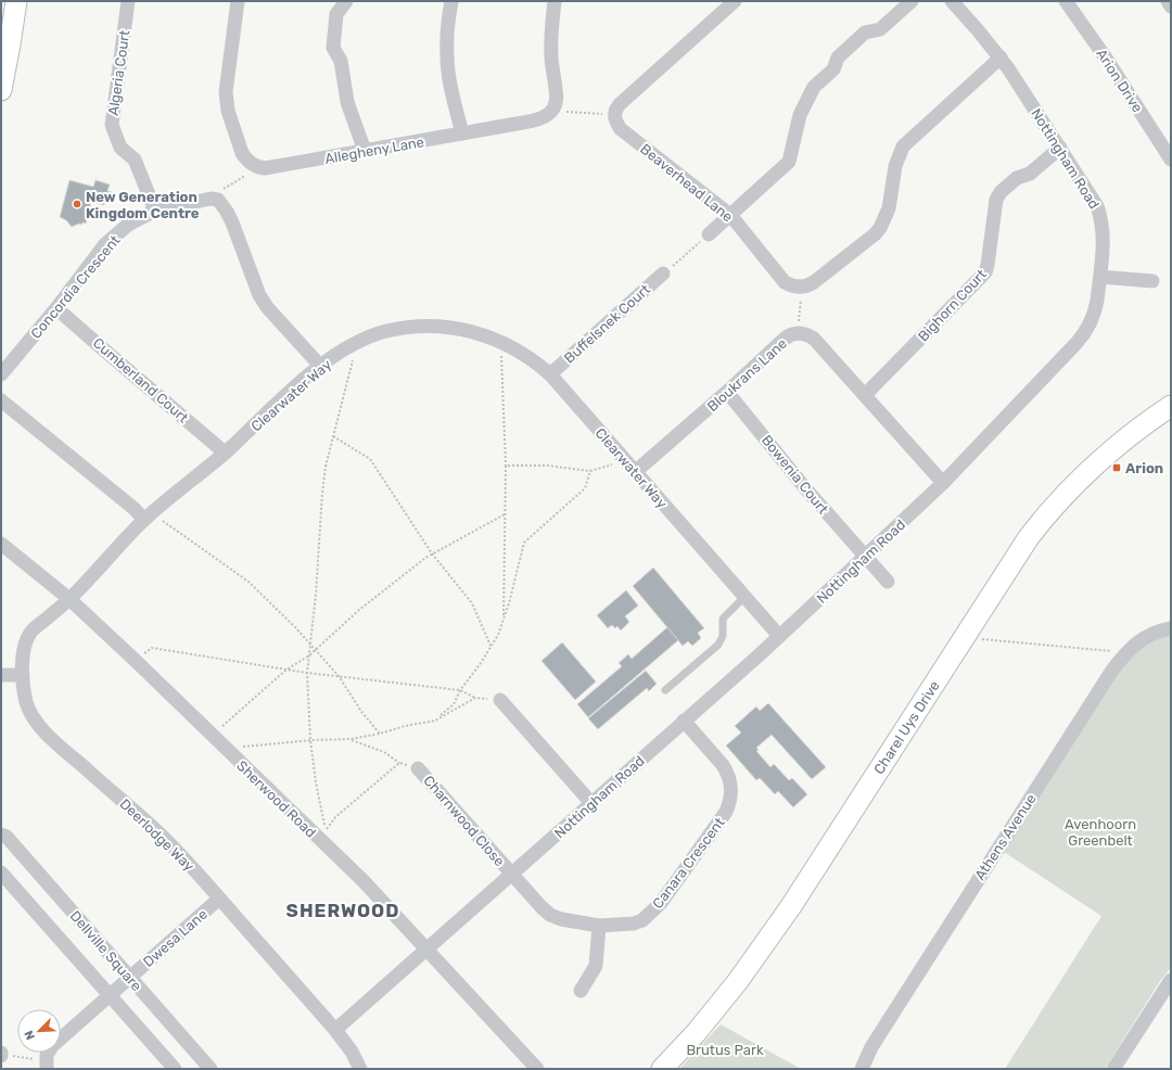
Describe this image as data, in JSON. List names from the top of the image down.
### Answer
{
  "streets": {
    "main road": ["Charel Uys Drive"],
    "street": [
      "Algeria Court",
      "Arion Drive",
      "Allegheny Lane",
      "Nottingham Road",
      "Beaverhead Lane",
      "Concordia Crescent",
      "Bighorn Court",
      "Buffelsnek Court",
      "Bloukrans Lane",
      "Cumberland Court",
      "Clearwater Way",
      "Bowenia Court",
      "Sherwood Road",
      "Charnwood Close",
      "Deerlodge Way",
      "Athens Avenue",
      "Canara Crescent",
      "Dwesa Lane",
      "Dellville Square"
    ]
  },
  "crossings": [
    ["Algeria Court", "Concordia Crescent"],
    ["Nottingham Road", "Bighorn Court"],
    ["Nottingham Road", "Bloukrans Lane"],
    ["Nottingham Road", "Clearwater Way"],
    ["Nottingham Road", "Bowenia Court"],
    ["Nottingham Road", "Sherwood Road"],
    ["Nottingham Road", "Charnwood Close"],
    ["Nottingham Road", "Deerlodge Way"],
    ["Nottingham Road", "Canara Crescent"],
    ["Concordia Crescent", "Cumberland Court"],
    ["Bighorn Court", "Bloukrans Lane"],
    ["Buffelsnek Court", "Clearwater Way"],
    ["Bloukrans Lane", "Clearwater Way"],
    ["Bloukrans Lane", "Bowenia Court"],
    ["Cumberland Court", "Clearwater Way"],
    ["Clearwater Way", "Sherwood Road"],
    ["Clearwater Way", "Deerlodge Way"],
    ["Sherwood Road", "Deerlodge Way"],
    ["Charnwood Close", "Canara Crescent"],
    ["Deerlodge Way", "Dwesa Lane"],
    ["Dwesa Lane", "Dellville Square"]
  ],
  "districts": ["SHERWOOD"],
  "parks": ["Avenhoorn Greenbelt", "Brutus Park"],
  "places": {
    "other": ["New Generation Kingdom Centre"],
    "transit": ["Arion"]
  },
  "north": "bottom left"
}
